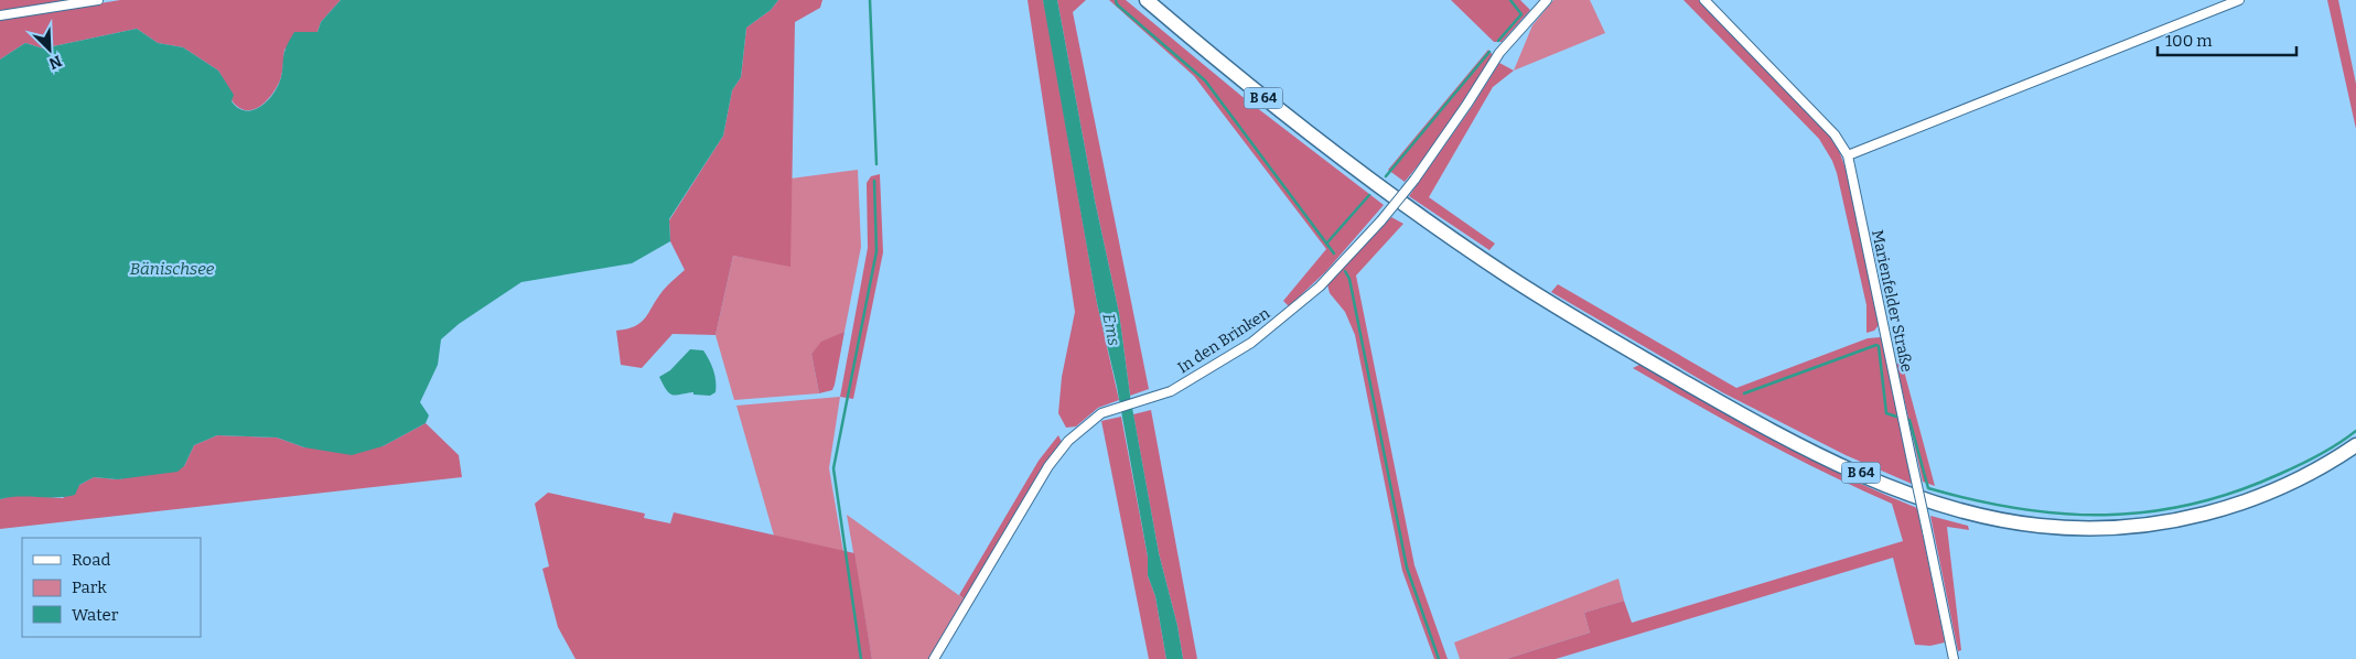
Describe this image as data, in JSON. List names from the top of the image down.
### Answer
{
  "streets": {
    "main road": ["B 64"],
    "street": ["Marienfelder Straße", "In den Brinken"]
  },
  "water": ["Bänischsee", "Ems"],
  "legend": ["Road", "Park", "Water"],
  "scale_bar": "100 m",
  "north": "bottom right"
}
